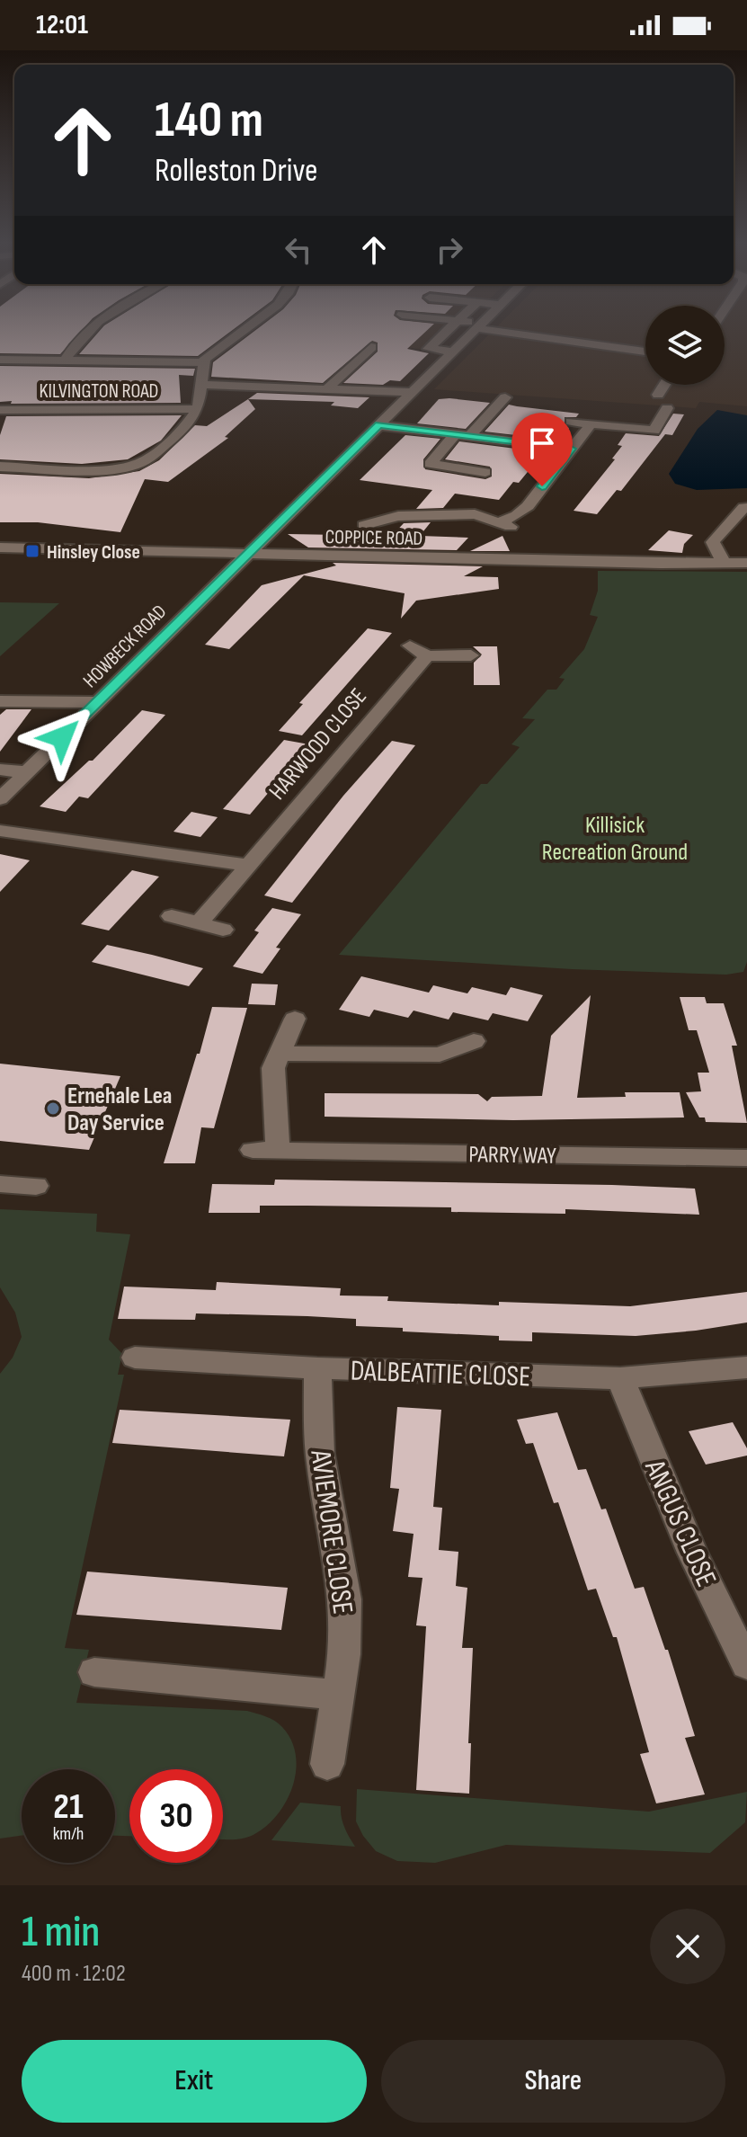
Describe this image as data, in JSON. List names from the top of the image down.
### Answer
{
  "streets": {
    "street": [
      "KILVINGTON ROAD",
      "COPPICE ROAD",
      "HOWBECK ROAD",
      "HARWOOD CLOSE",
      "PARRY WAY",
      "DALBEATTIE CLOSE",
      "ANGUS CLOSE",
      "AVIEMORE CLOSE"
    ]
  },
  "crossings": [
    ["COPPICE ROAD", "HOWBECK ROAD"],
    ["DALBEATTIE CLOSE", "ANGUS CLOSE"],
    ["DALBEATTIE CLOSE", "AVIEMORE CLOSE"]
  ],
  "parks": ["Killisick Recreation Ground"],
  "places": {
    "transit": ["Hinsley Close"],
    "other": ["Ernehale Lea Day Service"]
  },
  "page": {
    "status": "12:01",
    "turn": ["140 m", "Rolleston Drive"],
    "speed": "21 km/h",
    "limit": "30",
    "heading": ["1 min", "400 m · 12:02"],
    "buttons": ["Exit", "Share"]
  }
}
